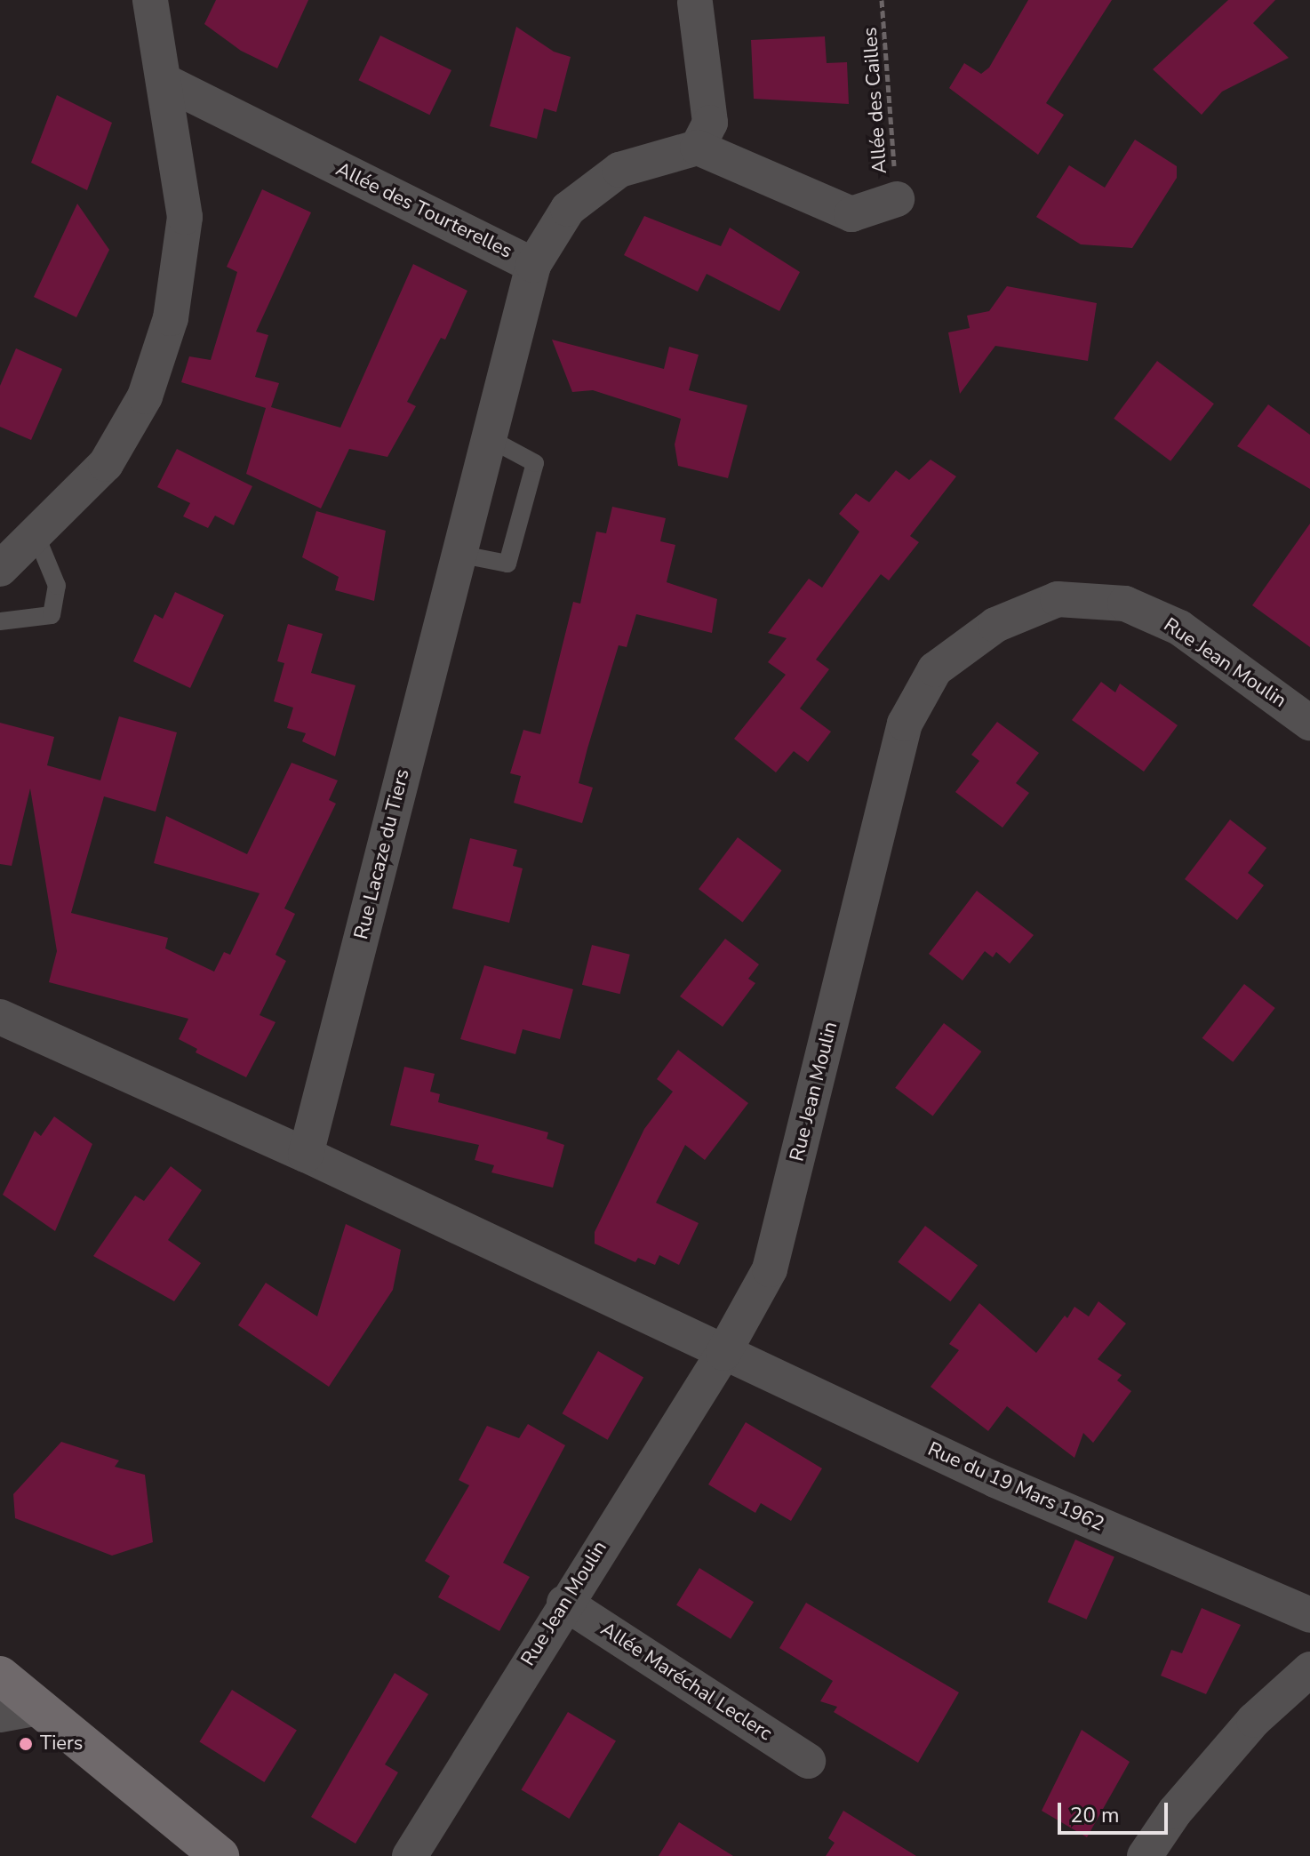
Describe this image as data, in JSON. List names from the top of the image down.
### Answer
{
  "streets": {
    "street": [
      "Allée des Tourterelles",
      "Rue Jean Moulin",
      "Rue Lacaze du Tiers",
      "Rue du 19 Mars 1962",
      "Allée Maréchal Leclerc"
    ],
    "path": ["Allée des Cailles"]
  },
  "crossings": [
    ["Allée des Tourterelles", "Rue Lacaze du Tiers"],
    ["Rue Jean Moulin", "Rue du 19 Mars 1962"],
    ["Rue Jean Moulin", "Allée Maréchal Leclerc"]
  ],
  "places": ["Tiers"],
  "scale_bar": "20 m"
}
